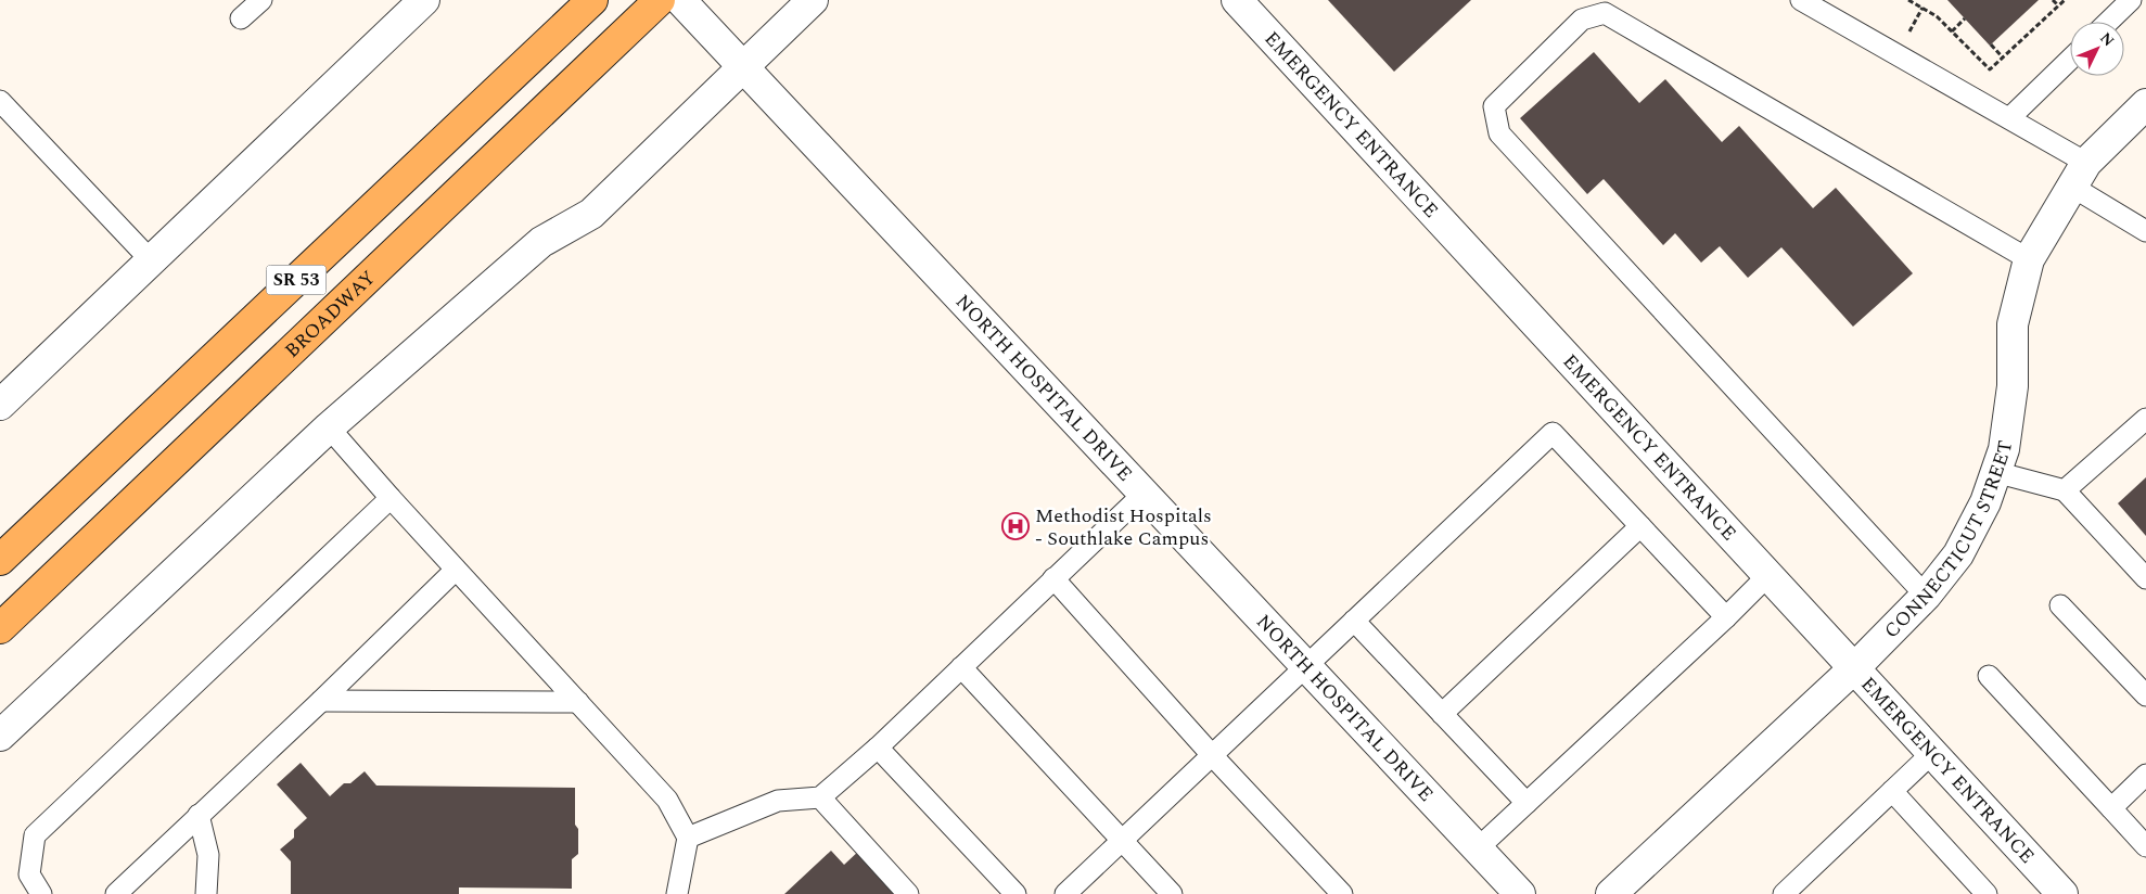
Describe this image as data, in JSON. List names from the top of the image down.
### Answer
{
  "streets": {
    "main road": ["SR 53", "BROADWAY"],
    "street": ["EMERGENCY ENTRANCE", "NORTH HOSPITAL DRIVE", "CONNECTICUT STREET"]
  },
  "crossings": [
    ["EMERGENCY ENTRANCE", "CONNECTICUT STREET"]
  ],
  "places": {
    "hospital": ["Methodist Hospitals - Southlake Campus"]
  },
  "north": "top right"
}
